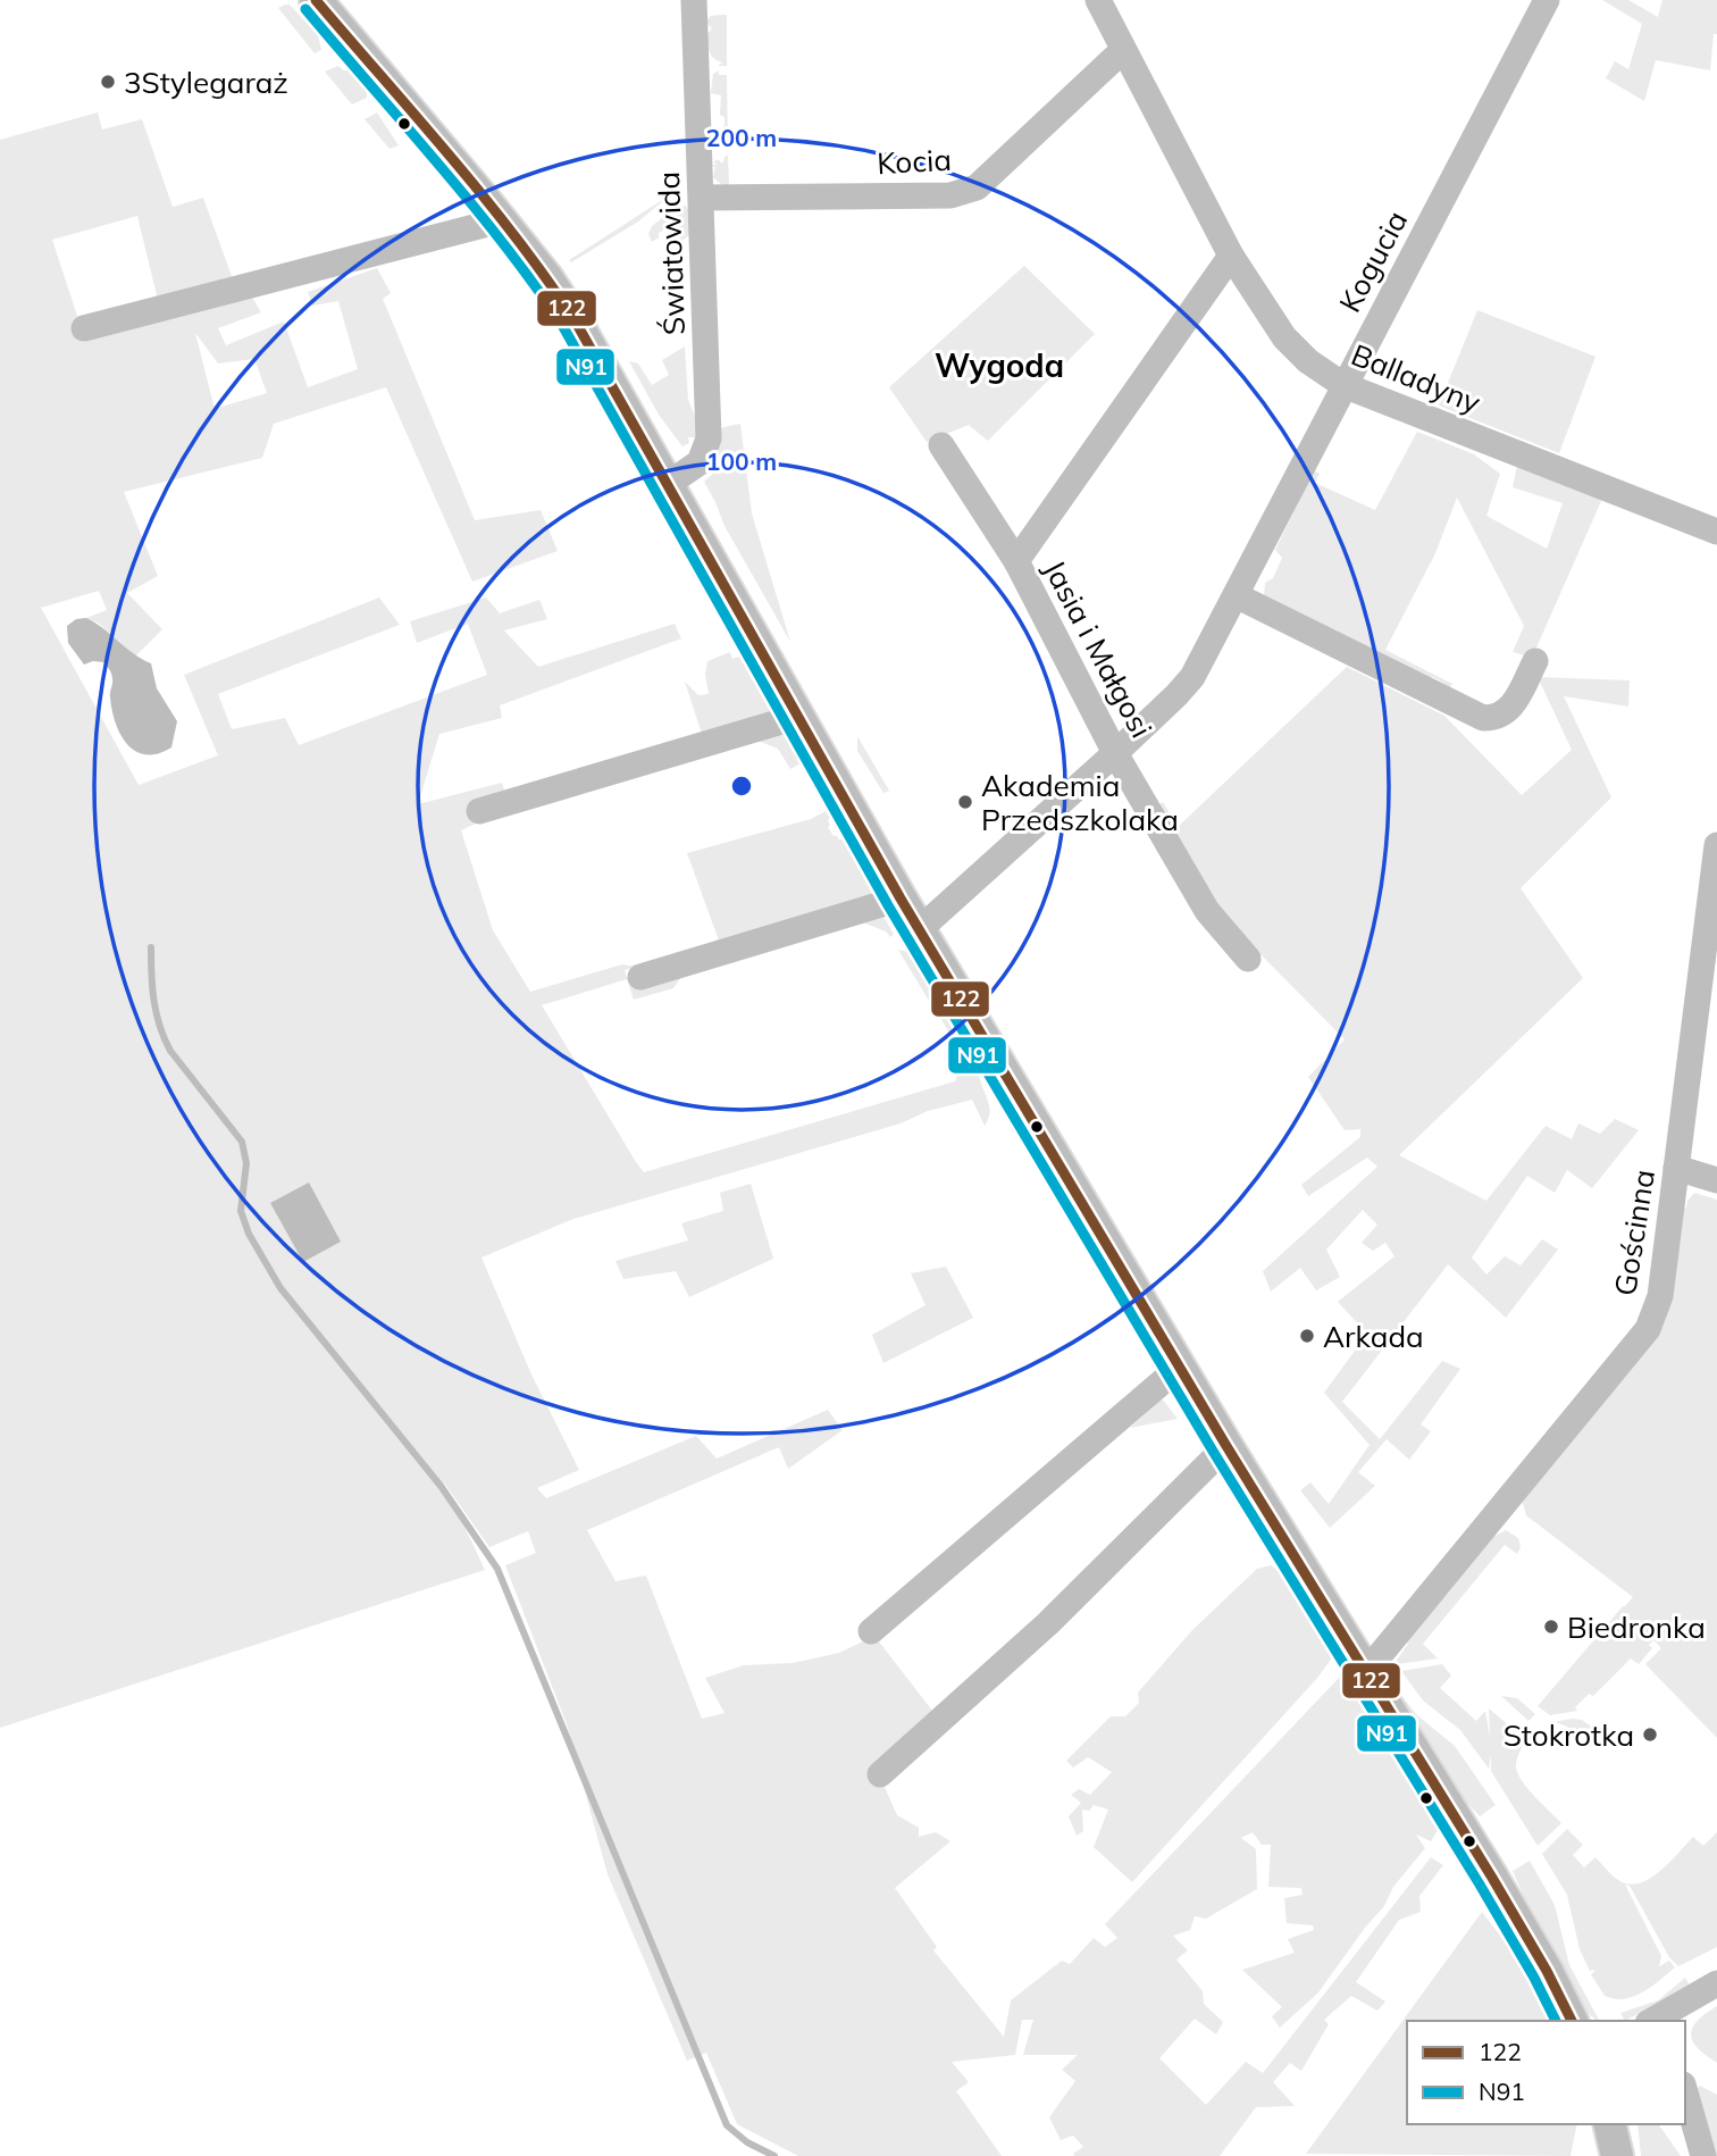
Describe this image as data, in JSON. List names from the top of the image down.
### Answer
{
  "streets": {
    "street": [
      "Kocia",
      "Światowida",
      "Kogucia",
      "Balladyny",
      "Jasia i Małgosi",
      "Gościnna"
    ]
  },
  "crossings": [
    ["Kocia", "Światowida"],
    ["Kocia", "Balladyny"],
    ["Kogucia", "Balladyny"],
    ["Kogucia", "Jasia i Małgosi"],
    ["Balladyny", "Jasia i Małgosi"]
  ],
  "districts": ["Wygoda"],
  "places": [
    "3Stylegaraż",
    "Akademia Przedszkolaka",
    "Arkada",
    "Biedronka",
    "Stokrotka"
  ],
  "lines": ["transit line 122", "transit line N91"],
  "legend": ["122", "N91"],
  "rings": ["200 m", "100 m"]
}
